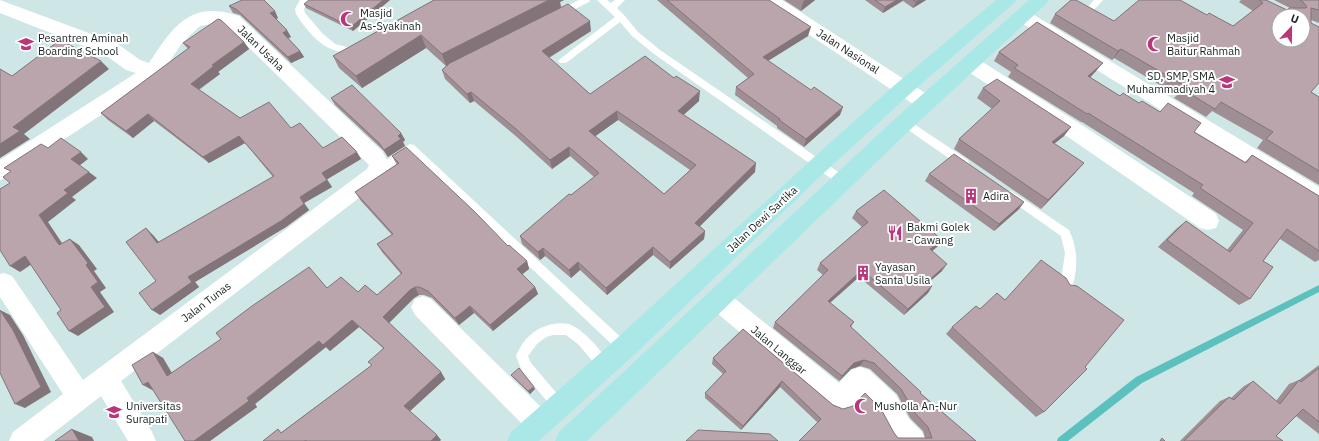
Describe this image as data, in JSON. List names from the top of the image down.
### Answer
{
  "streets": {
    "main road": ["Jalan Dewi Sartika"],
    "street": [
      "Jalan Usaha",
      "Jalan Nasional",
      "Jalan Tunas",
      "Jalan Langgar"
    ]
  },
  "crossings": [
    ["Jalan Usaha", "Jalan Tunas"],
    ["Jalan Nasional", "Jalan Dewi Sartika"]
  ],
  "places": {
    "mosque": ["Masjid As-Syakinah", "Masjid Baitur Rahmah", "Musholla An-Nur"],
    "school or university": ["Pesantren Aminah Boarding School", "SD, SMP, SMA Muhammadiyah 4", "Universitas Surapati"],
    "building": ["Adira", "Yayasan Santa Usila"],
    "restaurant": ["Bakmi Golek - Cawang"]
  },
  "north": "top"
}
